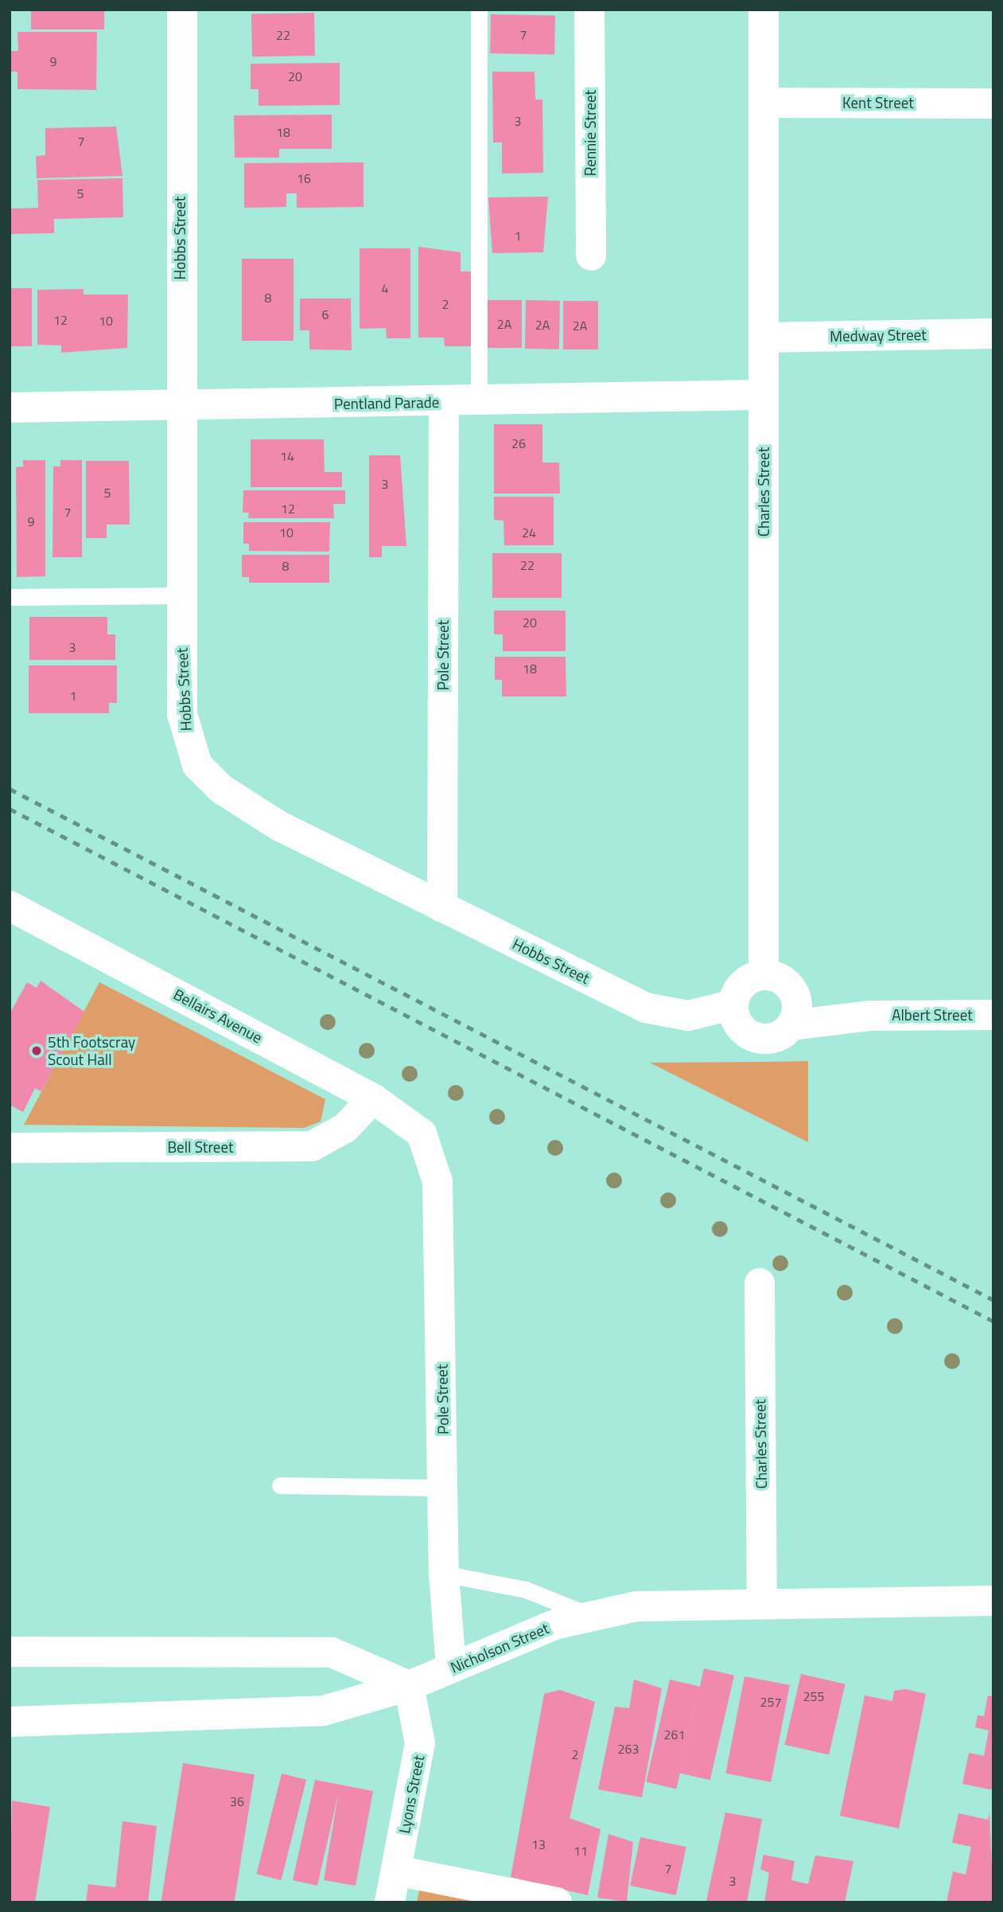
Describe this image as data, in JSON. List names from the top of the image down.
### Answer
{
  "streets": {
    "street": [
      "Kent Street",
      "Rennie Street",
      "Hobbs Street",
      "Medway Street",
      "Pentland Parade",
      "Charles Street",
      "Pole Street",
      "Albert Street",
      "Bellairs Avenue",
      "Bell Street",
      "Nicholson Street",
      "Lyons Street"
    ]
  },
  "crossings": [
    ["Kent Street", "Charles Street"],
    ["Hobbs Street", "Pentland Parade"],
    ["Hobbs Street", "Charles Street"],
    ["Hobbs Street", "Pole Street"],
    ["Hobbs Street", "Albert Street"],
    ["Medway Street", "Charles Street"],
    ["Pentland Parade", "Charles Street"],
    ["Pentland Parade", "Pole Street"],
    ["Charles Street", "Albert Street"],
    ["Charles Street", "Nicholson Street"],
    ["Pole Street", "Bellairs Avenue"],
    ["Pole Street", "Nicholson Street"],
    ["Bellairs Avenue", "Bell Street"],
    ["Nicholson Street", "Lyons Street"]
  ],
  "places": ["5th Footscray Scout Hall"],
  "house_numbers": [
    "7",
    "22",
    "9",
    "20",
    "3",
    "18",
    "7",
    "16",
    "5",
    "1",
    "4",
    "8",
    "2",
    "6",
    "12",
    "10",
    "2A",
    "2A",
    "2A",
    "26",
    "14",
    "3",
    "5",
    "12",
    "7",
    "9",
    "10",
    "24",
    "22",
    "8",
    "20",
    "3",
    "18",
    "1",
    "255",
    "257",
    "261",
    "263",
    "2",
    "36",
    "13",
    "11",
    "7",
    "3"
  ]
}
